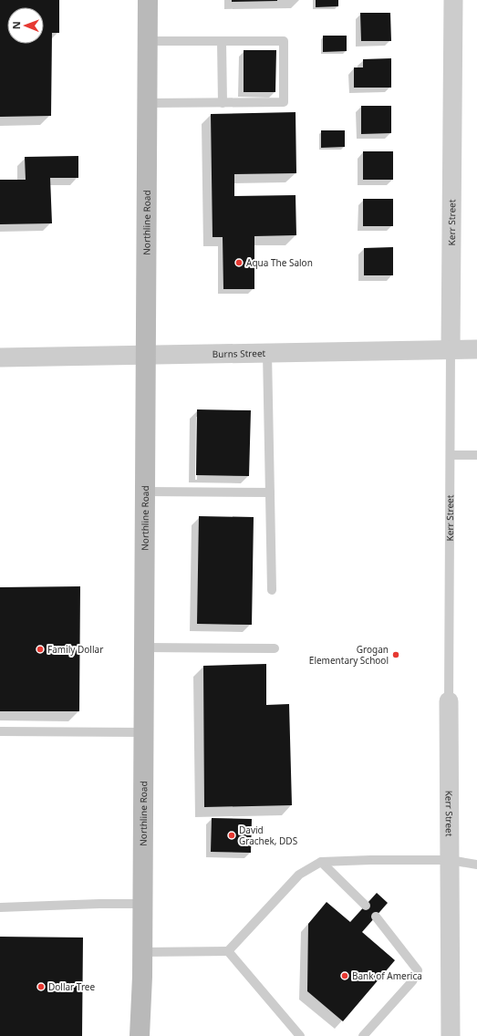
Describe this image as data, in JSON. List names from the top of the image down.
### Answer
{
  "streets": {
    "main road": ["Northline Road"],
    "street": ["Kerr Street", "Burns Street"]
  },
  "crossings": [
    ["Northline Road", "Burns Street"],
    ["Kerr Street", "Burns Street"]
  ],
  "places": [
    "Aqua The Salon",
    "Family Dollar",
    "Grogan Elementary School",
    "David Grachek, DDS",
    "Bank of America",
    "Dollar Tree"
  ],
  "north": "left"
}
